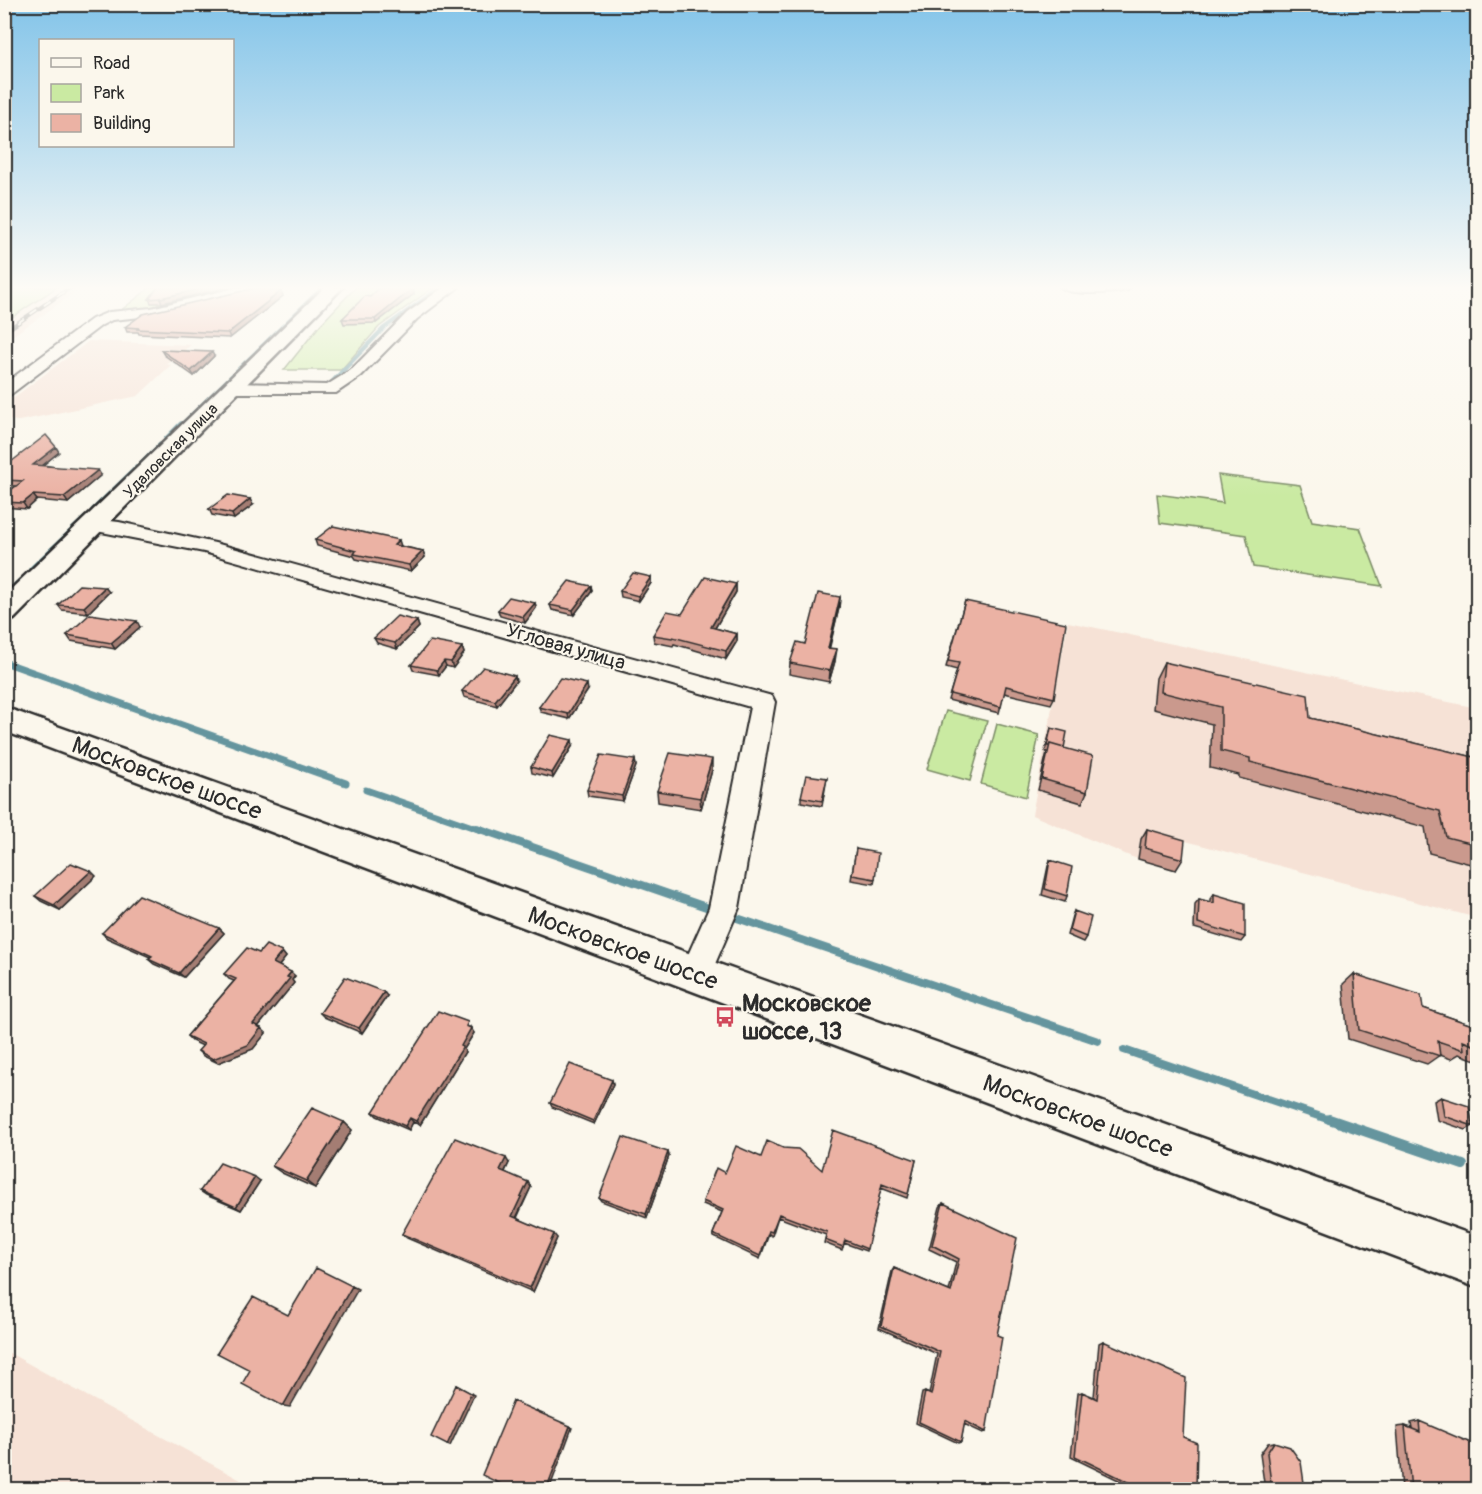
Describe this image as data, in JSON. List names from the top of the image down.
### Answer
{
  "streets": {
    "main road": ["Удаловская улица", "Московское шоссе"],
    "street": ["Угловая улица"]
  },
  "crossings": [
    ["Удаловская улица", "Угловая улица"],
    ["Угловая улица", "Московское шоссе"]
  ],
  "places": {
    "bus stop": ["Московское шоссе, 13"]
  },
  "legend": ["Road", "Park", "Building"]
}
